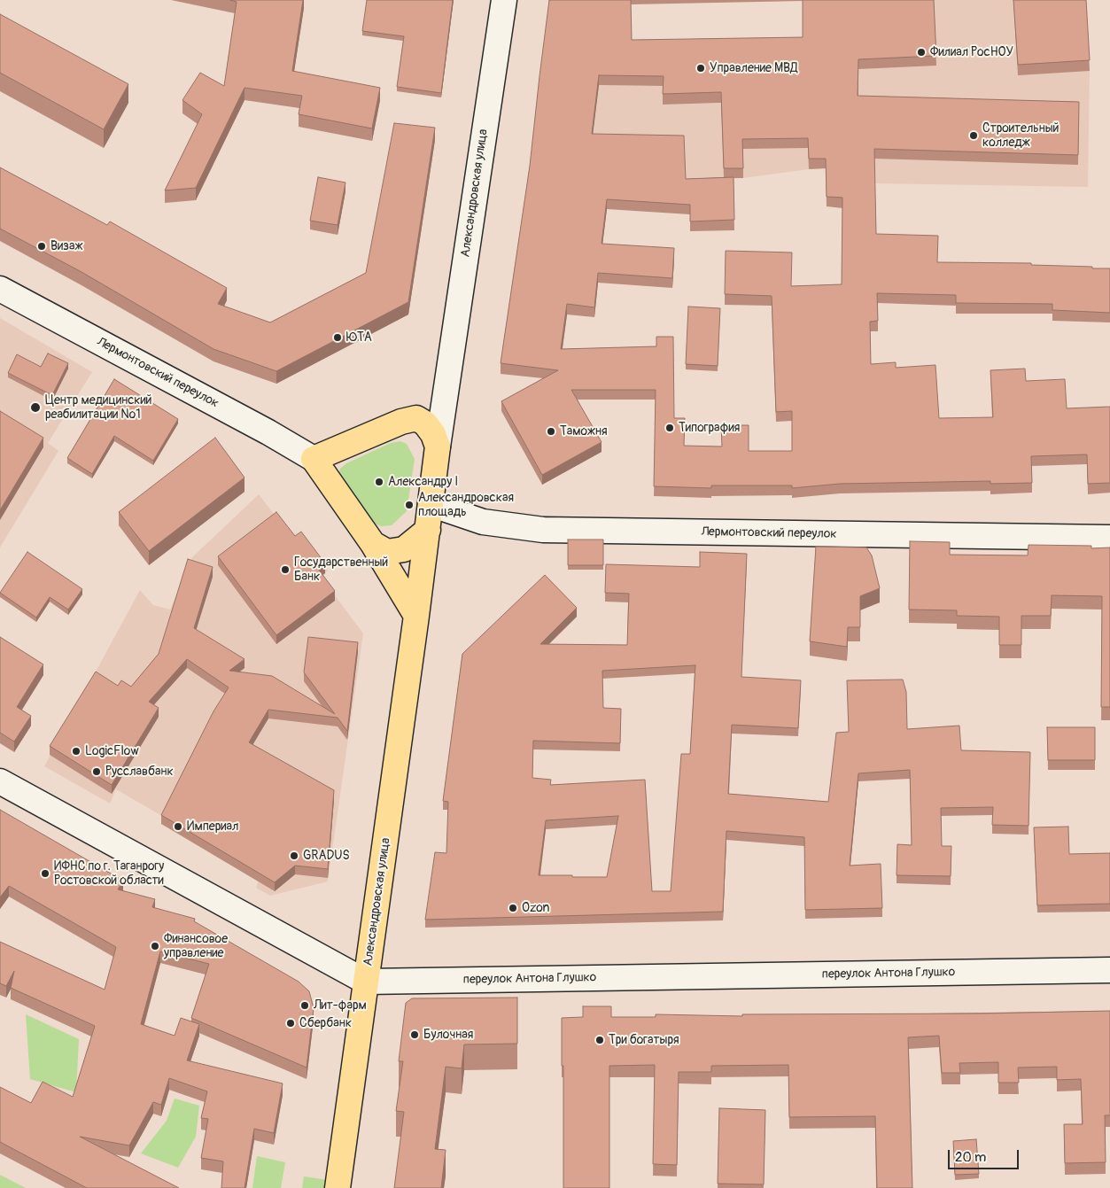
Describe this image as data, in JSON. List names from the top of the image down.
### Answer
{
  "streets": {
    "main road": ["Александровская улица"],
    "street": ["Лермонтовский переулок", "переулок Антона Глушко"]
  },
  "crossings": [
    ["Александровская улица", "переулок Антона Глушко"]
  ],
  "places": [
    "Филиал РосНОУ",
    "Управление МВД",
    "Строительный колледж",
    "Визаж",
    "ЮТА",
    "Центр медицинский реабилитации №1",
    "Типография",
    "Таможня",
    "Александру I",
    "Александровская площадь",
    "Государственный Банк",
    "LogicFlow",
    "Русславбанк",
    "Империал",
    "GRADUS",
    "ИФНС по г. Таганрогу Ростовской области",
    "Ozon",
    "Финансовое управление",
    "Лит-фарм",
    "Сбербанк",
    "Булочная",
    "Три богатыря"
  ],
  "scale_bar": "20 m"
}
